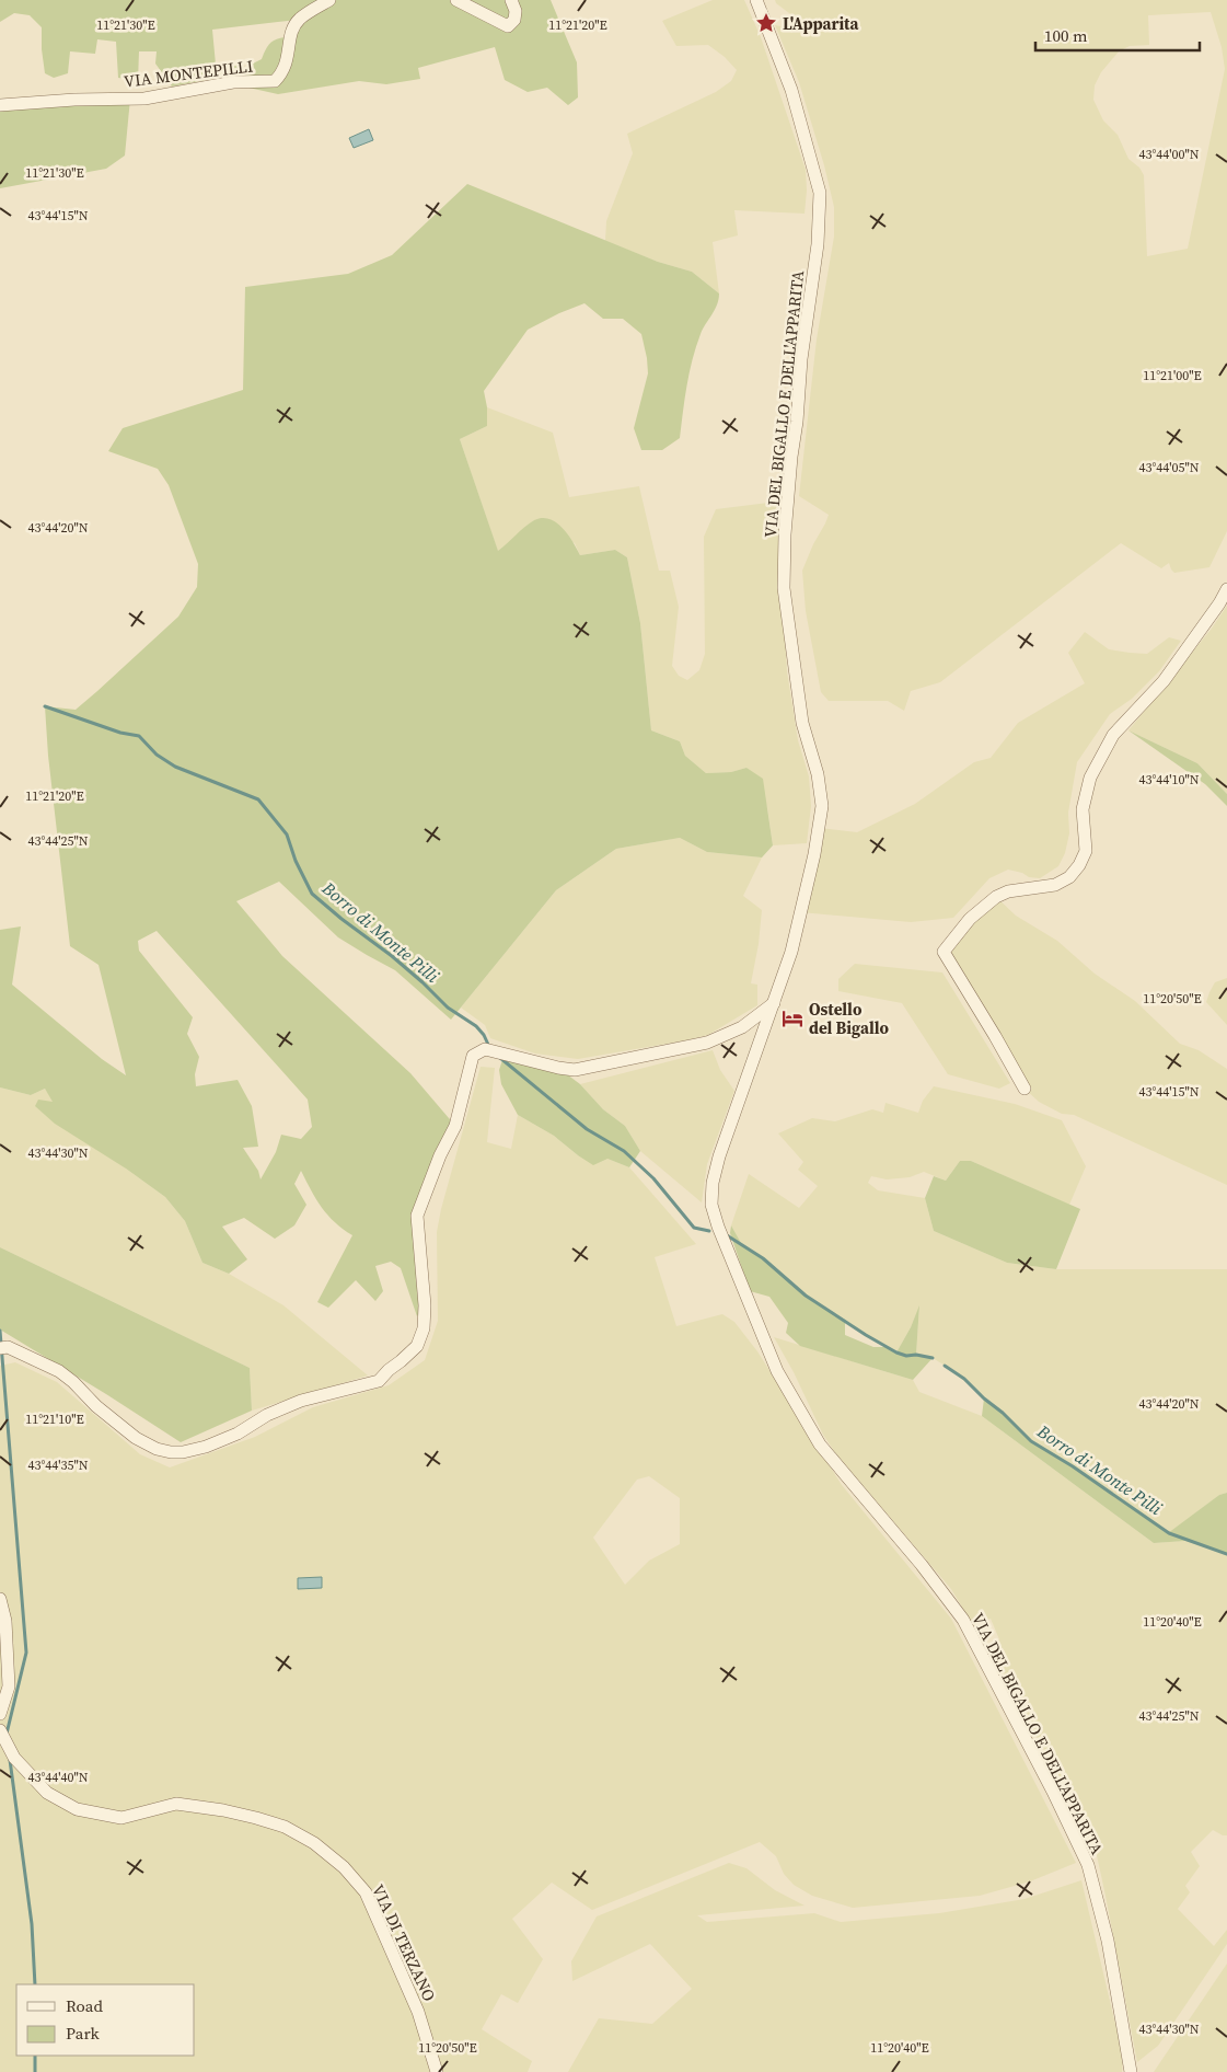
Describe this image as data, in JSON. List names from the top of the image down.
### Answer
{
  "streets": {
    "street": ["VIA MONTEPILLI", "VIA DEL BIGALLO E DELL'APPARITA", "VIA DI TERZANO"]
  },
  "water": ["Borro di Monte Pilli"],
  "places": {
    "place": ["L'Apparita"],
    "hotel": ["Ostello del Bigallo"]
  },
  "legend": ["Road", "Park"],
  "scale_bar": "100 m",
  "coordinates": [
    "11°21'30\"E",
    "11°21'20\"E",
    "43°44'00\"N",
    "43°44'15\"N",
    "11°21'00\"E",
    "43°44'05\"N",
    "43°44'20\"N",
    "43°44'10\"N",
    "43°44'25\"N",
    "11°20'50\"E",
    "43°44'30\"N",
    "11°21'10\"E",
    "43°44'35\"N",
    "11°20'40\"E",
    "43°44'40\"N"
  ]
}
